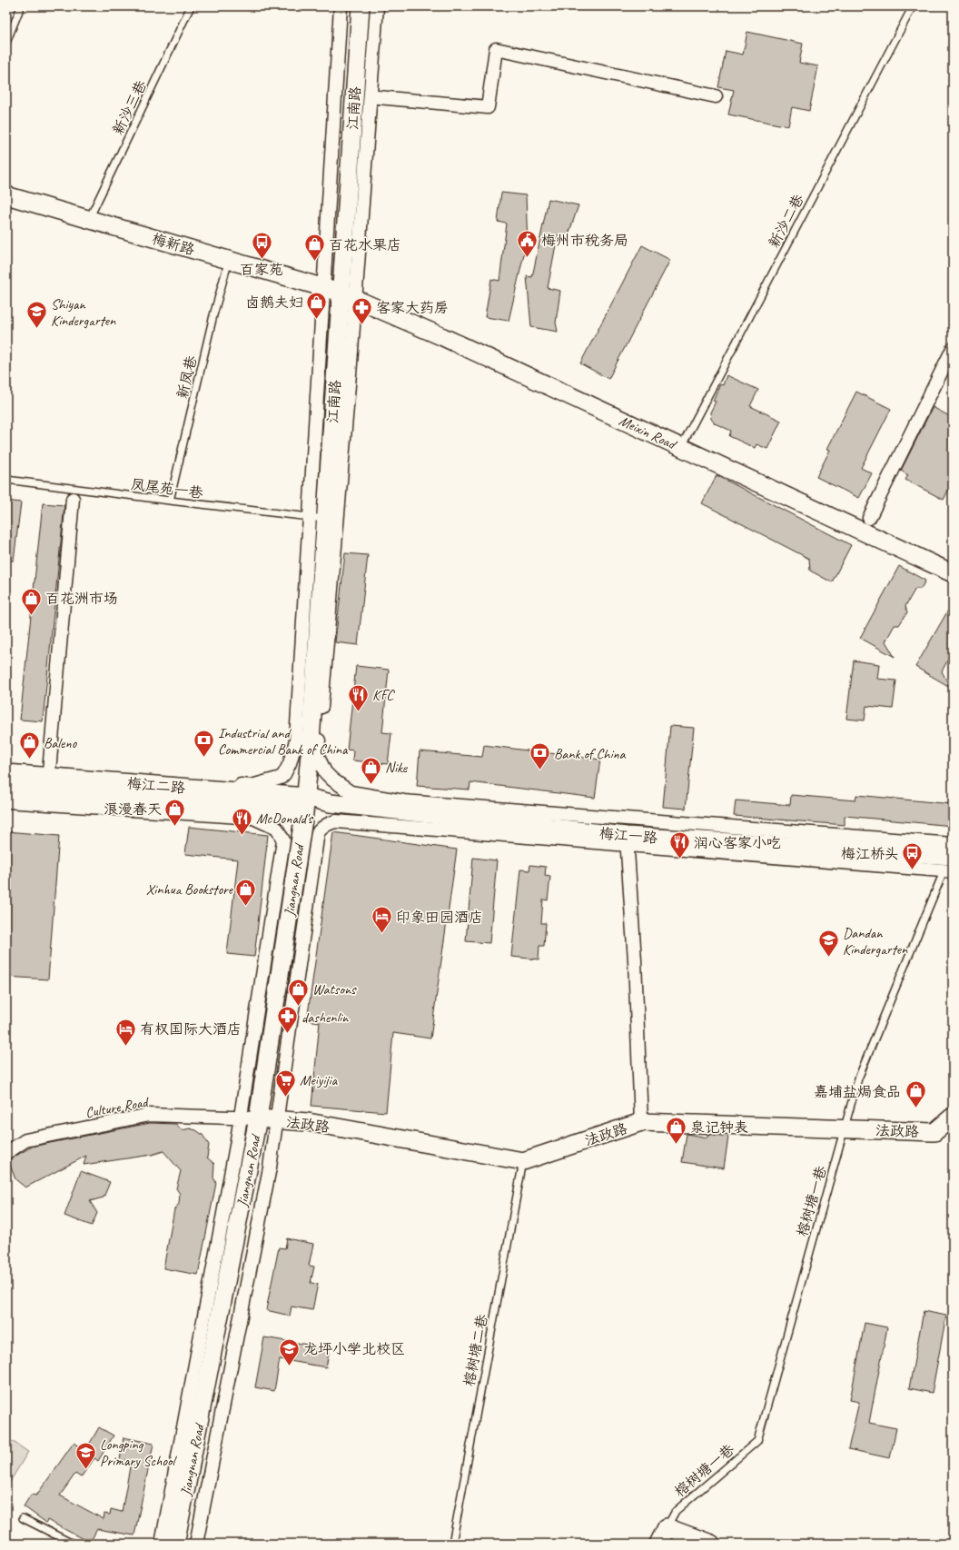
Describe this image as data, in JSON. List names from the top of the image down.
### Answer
{
  "streets": {
    "main road": [
      "江南路",
      "梅新路",
      "Meixin Road",
      "梅江二路",
      "梅江一路",
      "Jiangnan Road",
      "法政路"
    ],
    "street": ["Culture Road"],
    "lane": [
      "新沙三巷",
      "新沙二巷",
      "新凤巷",
      "凤尾苑一巷",
      "榕树塘一巷",
      "榕树塘二巷"
    ]
  },
  "crossings": [
    ["新沙三巷", "梅新路"],
    ["江南路", "梅新路"],
    ["江南路", "Meixin Road"],
    ["江南路", "凤尾苑一巷"],
    ["江南路", "梅江二路"],
    ["江南路", "梅江一路"],
    ["江南路", "Jiangnan Road"],
    ["新沙二巷", "Meixin Road"],
    ["梅新路", "新凤巷"],
    ["梅新路", "Meixin Road"],
    ["新凤巷", "凤尾苑一巷"],
    ["梅江二路", "梅江一路"],
    ["梅江二路", "Jiangnan Road"],
    ["梅江一路", "Jiangnan Road"],
    ["梅江一路", "榕树塘一巷"],
    ["Jiangnan Road", "Culture Road"],
    ["Jiangnan Road", "法政路"],
    ["Culture Road", "法政路"],
    ["法政路", "榕树塘一巷"],
    ["法政路", "榕树塘二巷"]
  ],
  "places": {
    "public building": ["梅州市税务局"],
    "bus stop": ["百家苑", "梅江桥头"],
    "shop": [
      "百花水果店",
      "卤鹅夫妇",
      "百花洲市场",
      "Baleno",
      "Nike",
      "浪漫春天",
      "Xinhua Bookstore",
      "Watsons",
      "嘉埔盐焗食品",
      "泉记钟表"
    ],
    "pharmacy": ["客家大药房", "dashenlin"],
    "school or university": [
      "Shiyan Kindergarten",
      "Dandan Kindergarten",
      "龙坪小学北校区",
      "Longping Primary School"
    ],
    "restaurant": ["KFC", "McDonald's", "润心客家小吃"],
    "bank": ["Industrial and Commercial Bank of China", "Bank of China"],
    "hotel": ["印象田园酒店", "有权国际大酒店"],
    "supermarket": ["Meiyijia"]
  }
}
